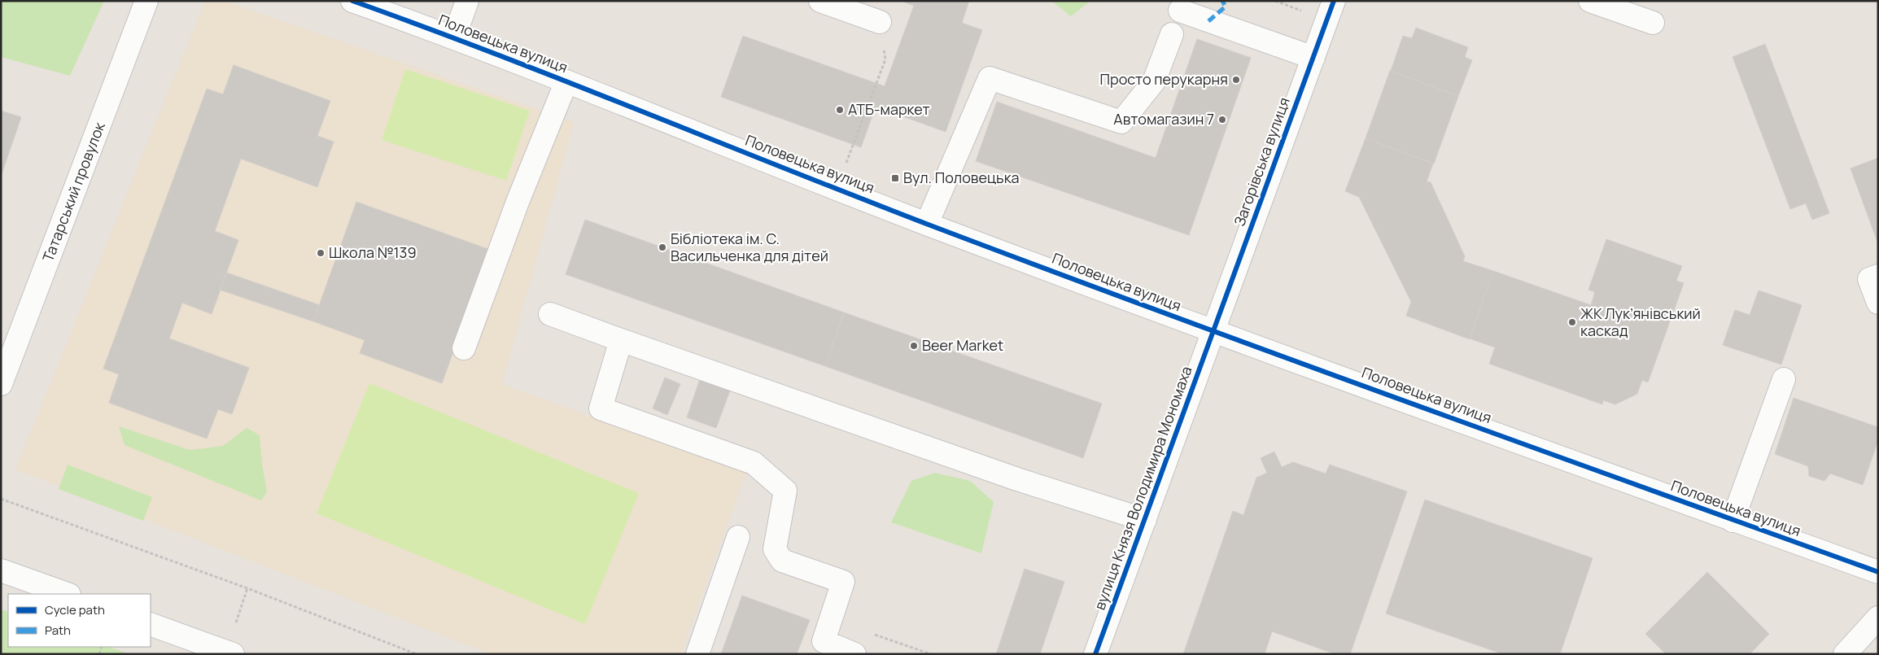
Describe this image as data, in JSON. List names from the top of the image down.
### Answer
{
  "streets": {
    "street": [
      "Половецька вулиця",
      "Загорівська вулиця",
      "Татарський провулок",
      "вулиця Князя Володимира Мономаха"
    ]
  },
  "crossings": [
    ["Половецька вулиця", "Загорівська вулиця"],
    ["Половецька вулиця", "вулиця Князя Володимира Мономаха"],
    ["Загорівська вулиця", "вулиця Князя Володимира Мономаха"]
  ],
  "places": {
    "other": [
      "Просто перукарня",
      "АТБ-маркет",
      "Автомагазин 7",
      "Бібліотека ім. С. Васильченка для дітей",
      "Школа №139",
      "ЖК Лук’янівський каскад",
      "Beer Market"
    ],
    "transit": ["Вул. Половецька"]
  },
  "legend": ["Cycle path", "Path"]
}
